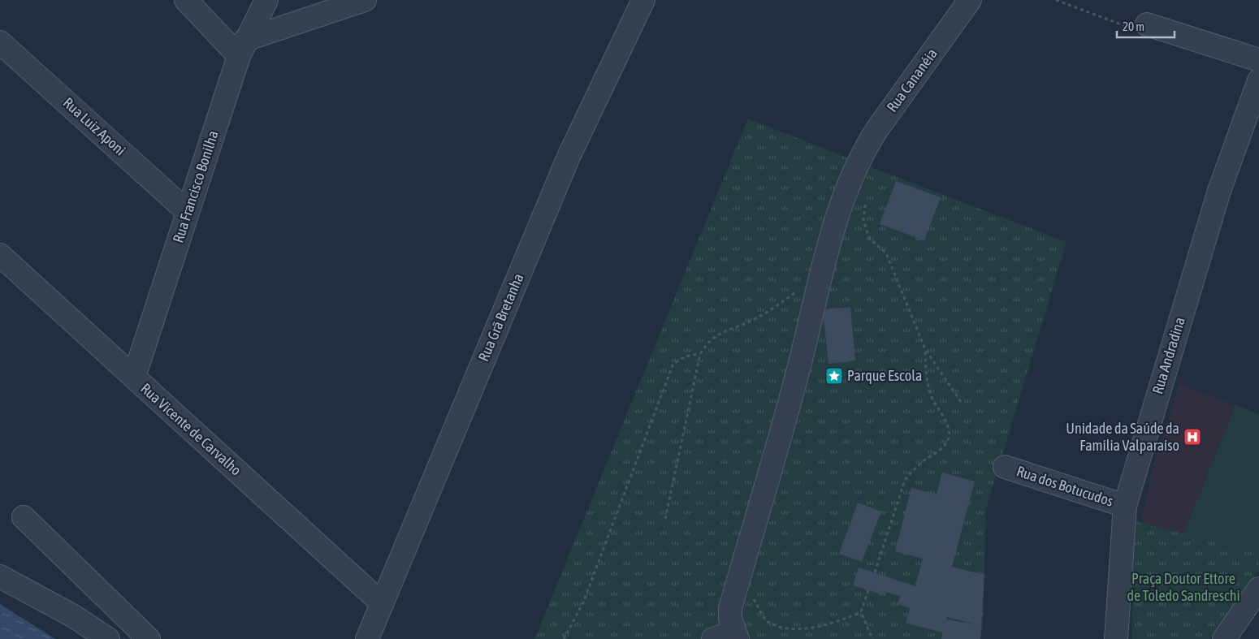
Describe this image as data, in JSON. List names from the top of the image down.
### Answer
{
  "streets": {
    "street": [
      "Rua Cananéia",
      "Rua Luiz Aponi",
      "Rua Francisco Bonilha",
      "Rua Grã Bretanha",
      "Rua Andradina",
      "Rua Vicente de Carvalho",
      "Rua dos Botucudos"
    ]
  },
  "crossings": [
    ["Rua Luiz Aponi", "Rua Francisco Bonilha"],
    ["Rua Francisco Bonilha", "Rua Vicente de Carvalho"],
    ["Rua Grã Bretanha", "Rua Vicente de Carvalho"],
    ["Rua Andradina", "Rua dos Botucudos"]
  ],
  "parks": ["Praça Doutor Ettore de Toledo Sandreschi"],
  "places": {
    "place": ["Parque Escola"],
    "hospital": ["Unidade da Saúde da Família Valparaíso"]
  },
  "scale_bar": "20 m"
}
